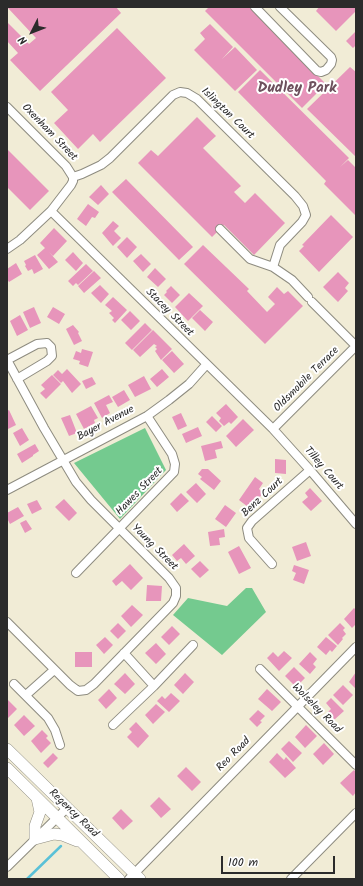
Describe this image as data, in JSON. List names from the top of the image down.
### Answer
{
  "streets": {
    "main road": ["Regency Road"],
    "street": [
      "Islington Court",
      "Oxenham Street",
      "Stacey Street",
      "Oldsmobile Terrace",
      "Bayer Avenue",
      "Tilley Court",
      "Hawes Street",
      "Benz Court",
      "Young Street",
      "Wolseley Road",
      "Reo Road"
    ]
  },
  "crossings": [
    ["Islington Court", "Oxenham Street"],
    ["Stacey Street", "Oldsmobile Terrace"],
    ["Stacey Street", "Bayer Avenue"],
    ["Stacey Street", "Tilley Court"],
    ["Oldsmobile Terrace", "Tilley Court"],
    ["Bayer Avenue", "Hawes Street"],
    ["Bayer Avenue", "Young Street"],
    ["Tilley Court", "Benz Court"],
    ["Hawes Street", "Young Street"],
    ["Wolseley Road", "Reo Road"],
    ["Reo Road", "Regency Road"]
  ],
  "districts": ["Dudley Park"],
  "scale_bar": "100 m",
  "north": "bottom left"
}
